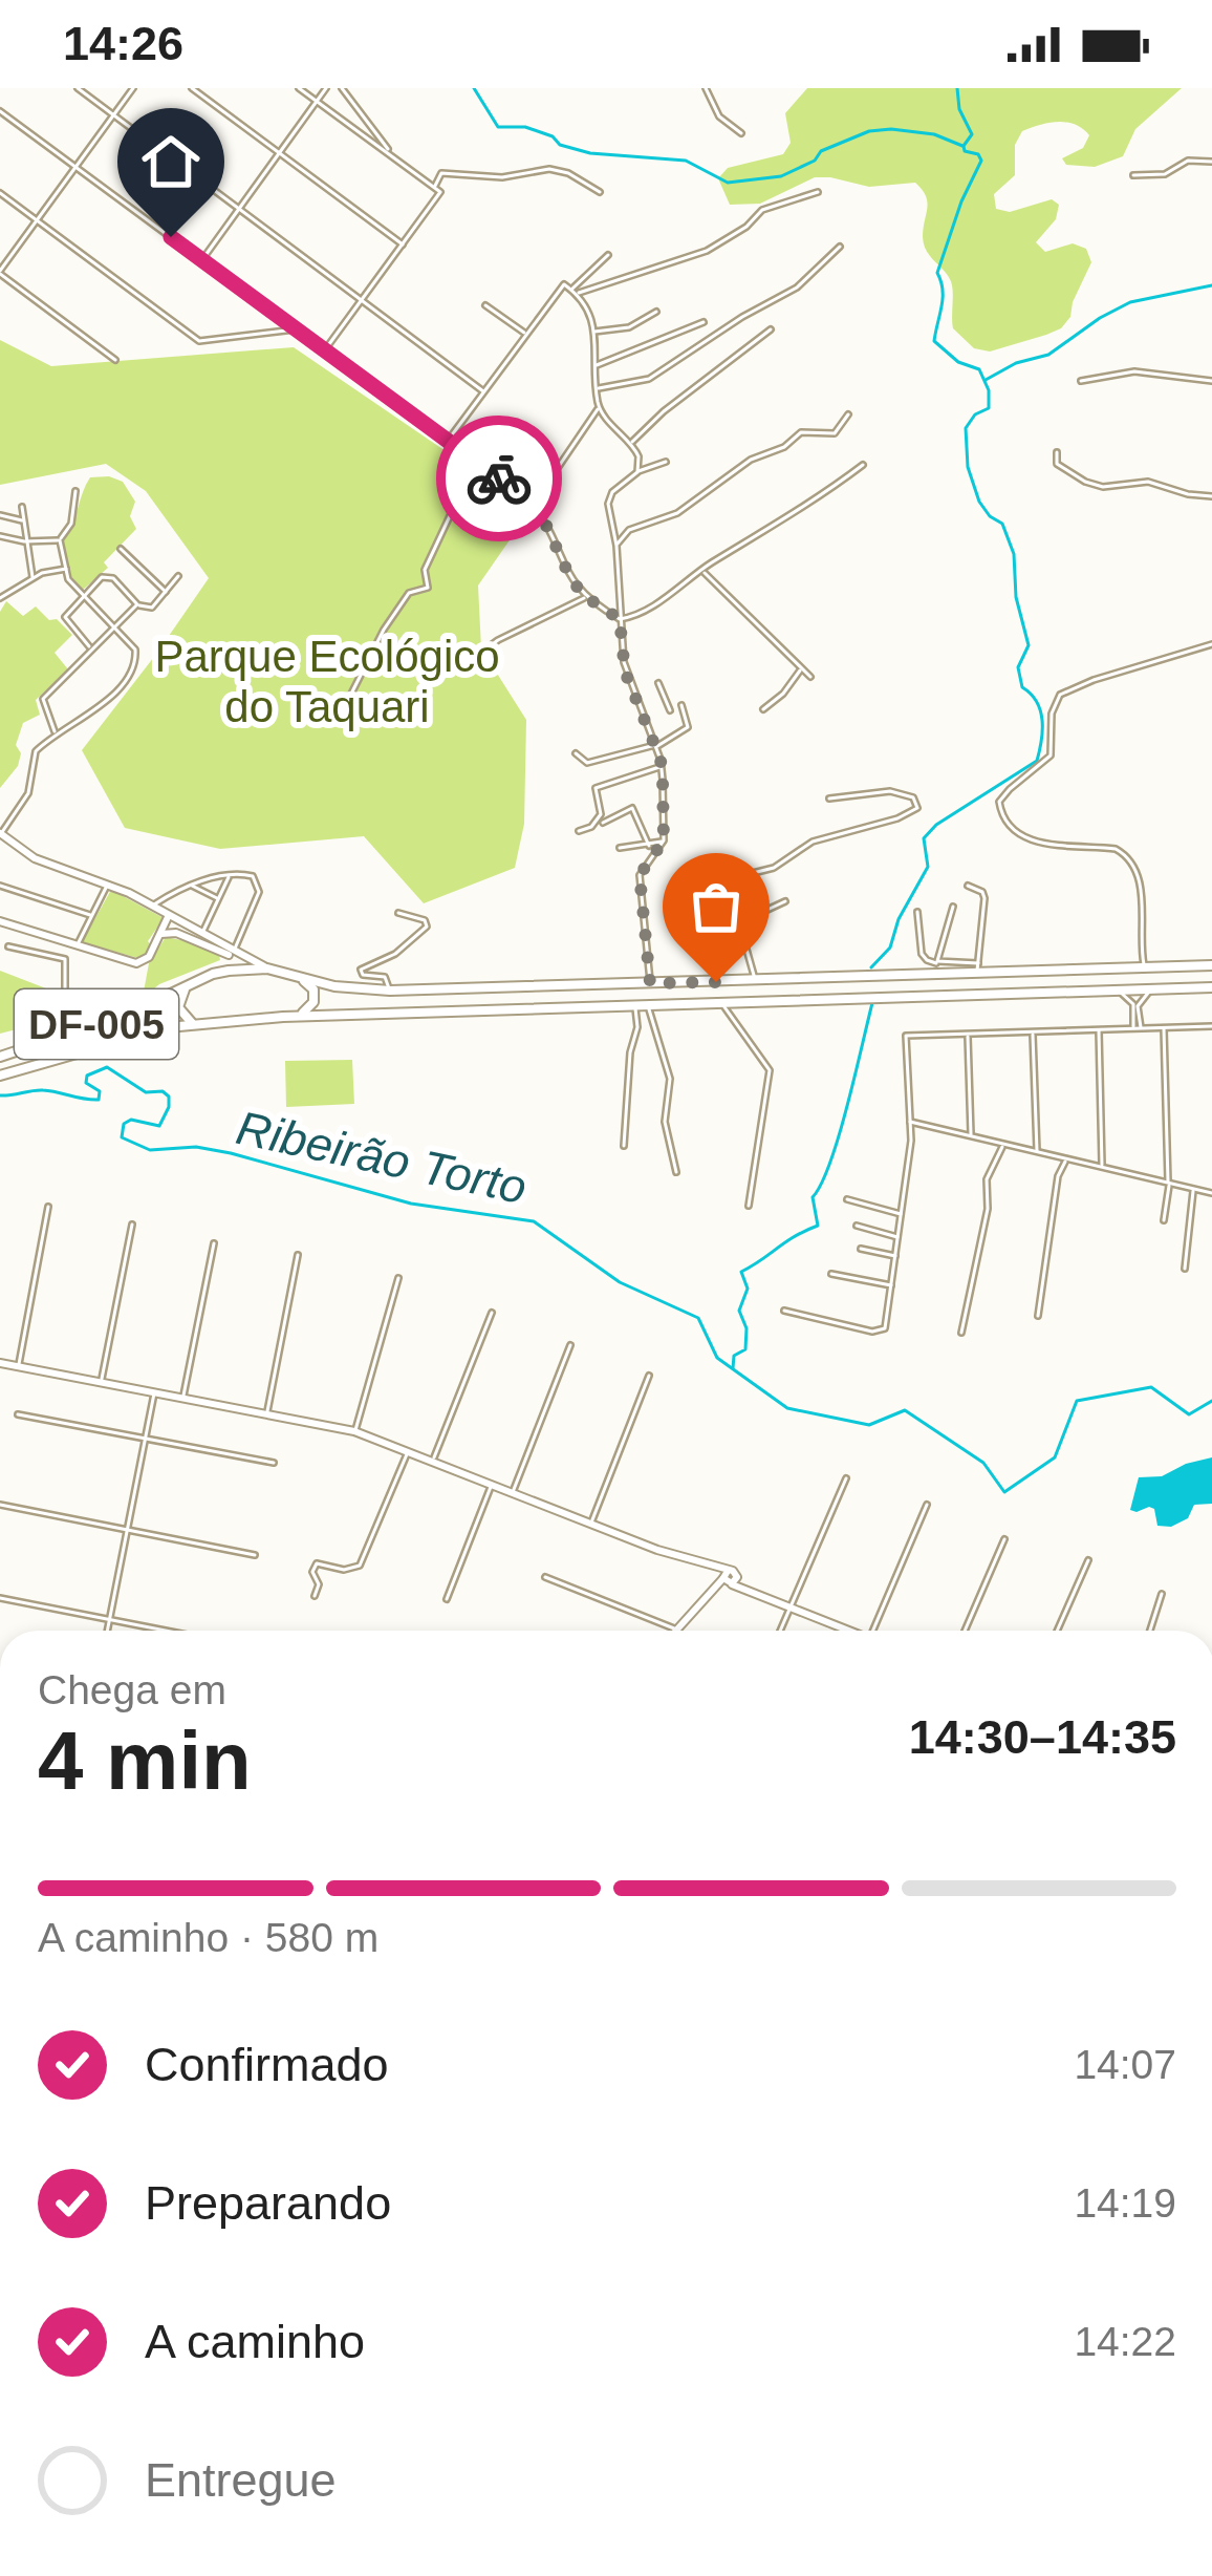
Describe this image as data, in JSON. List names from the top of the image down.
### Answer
{
  "streets": {
    "main road": ["DF-005"]
  },
  "water": ["Ribeirão Torto"],
  "parks": ["Parque Ecológico do Taquari"],
  "page": {
    "status": "14:26",
    "heading": ["4 min", "Chega em", "14:30–14:35"],
    "bar": "A caminho · 580 m",
    "list": [
      ["Confirmado", "14:07"],
      ["Preparando", "14:19"],
      ["A caminho", "14:22"],
      "Entregue"
    ]
  }
}
